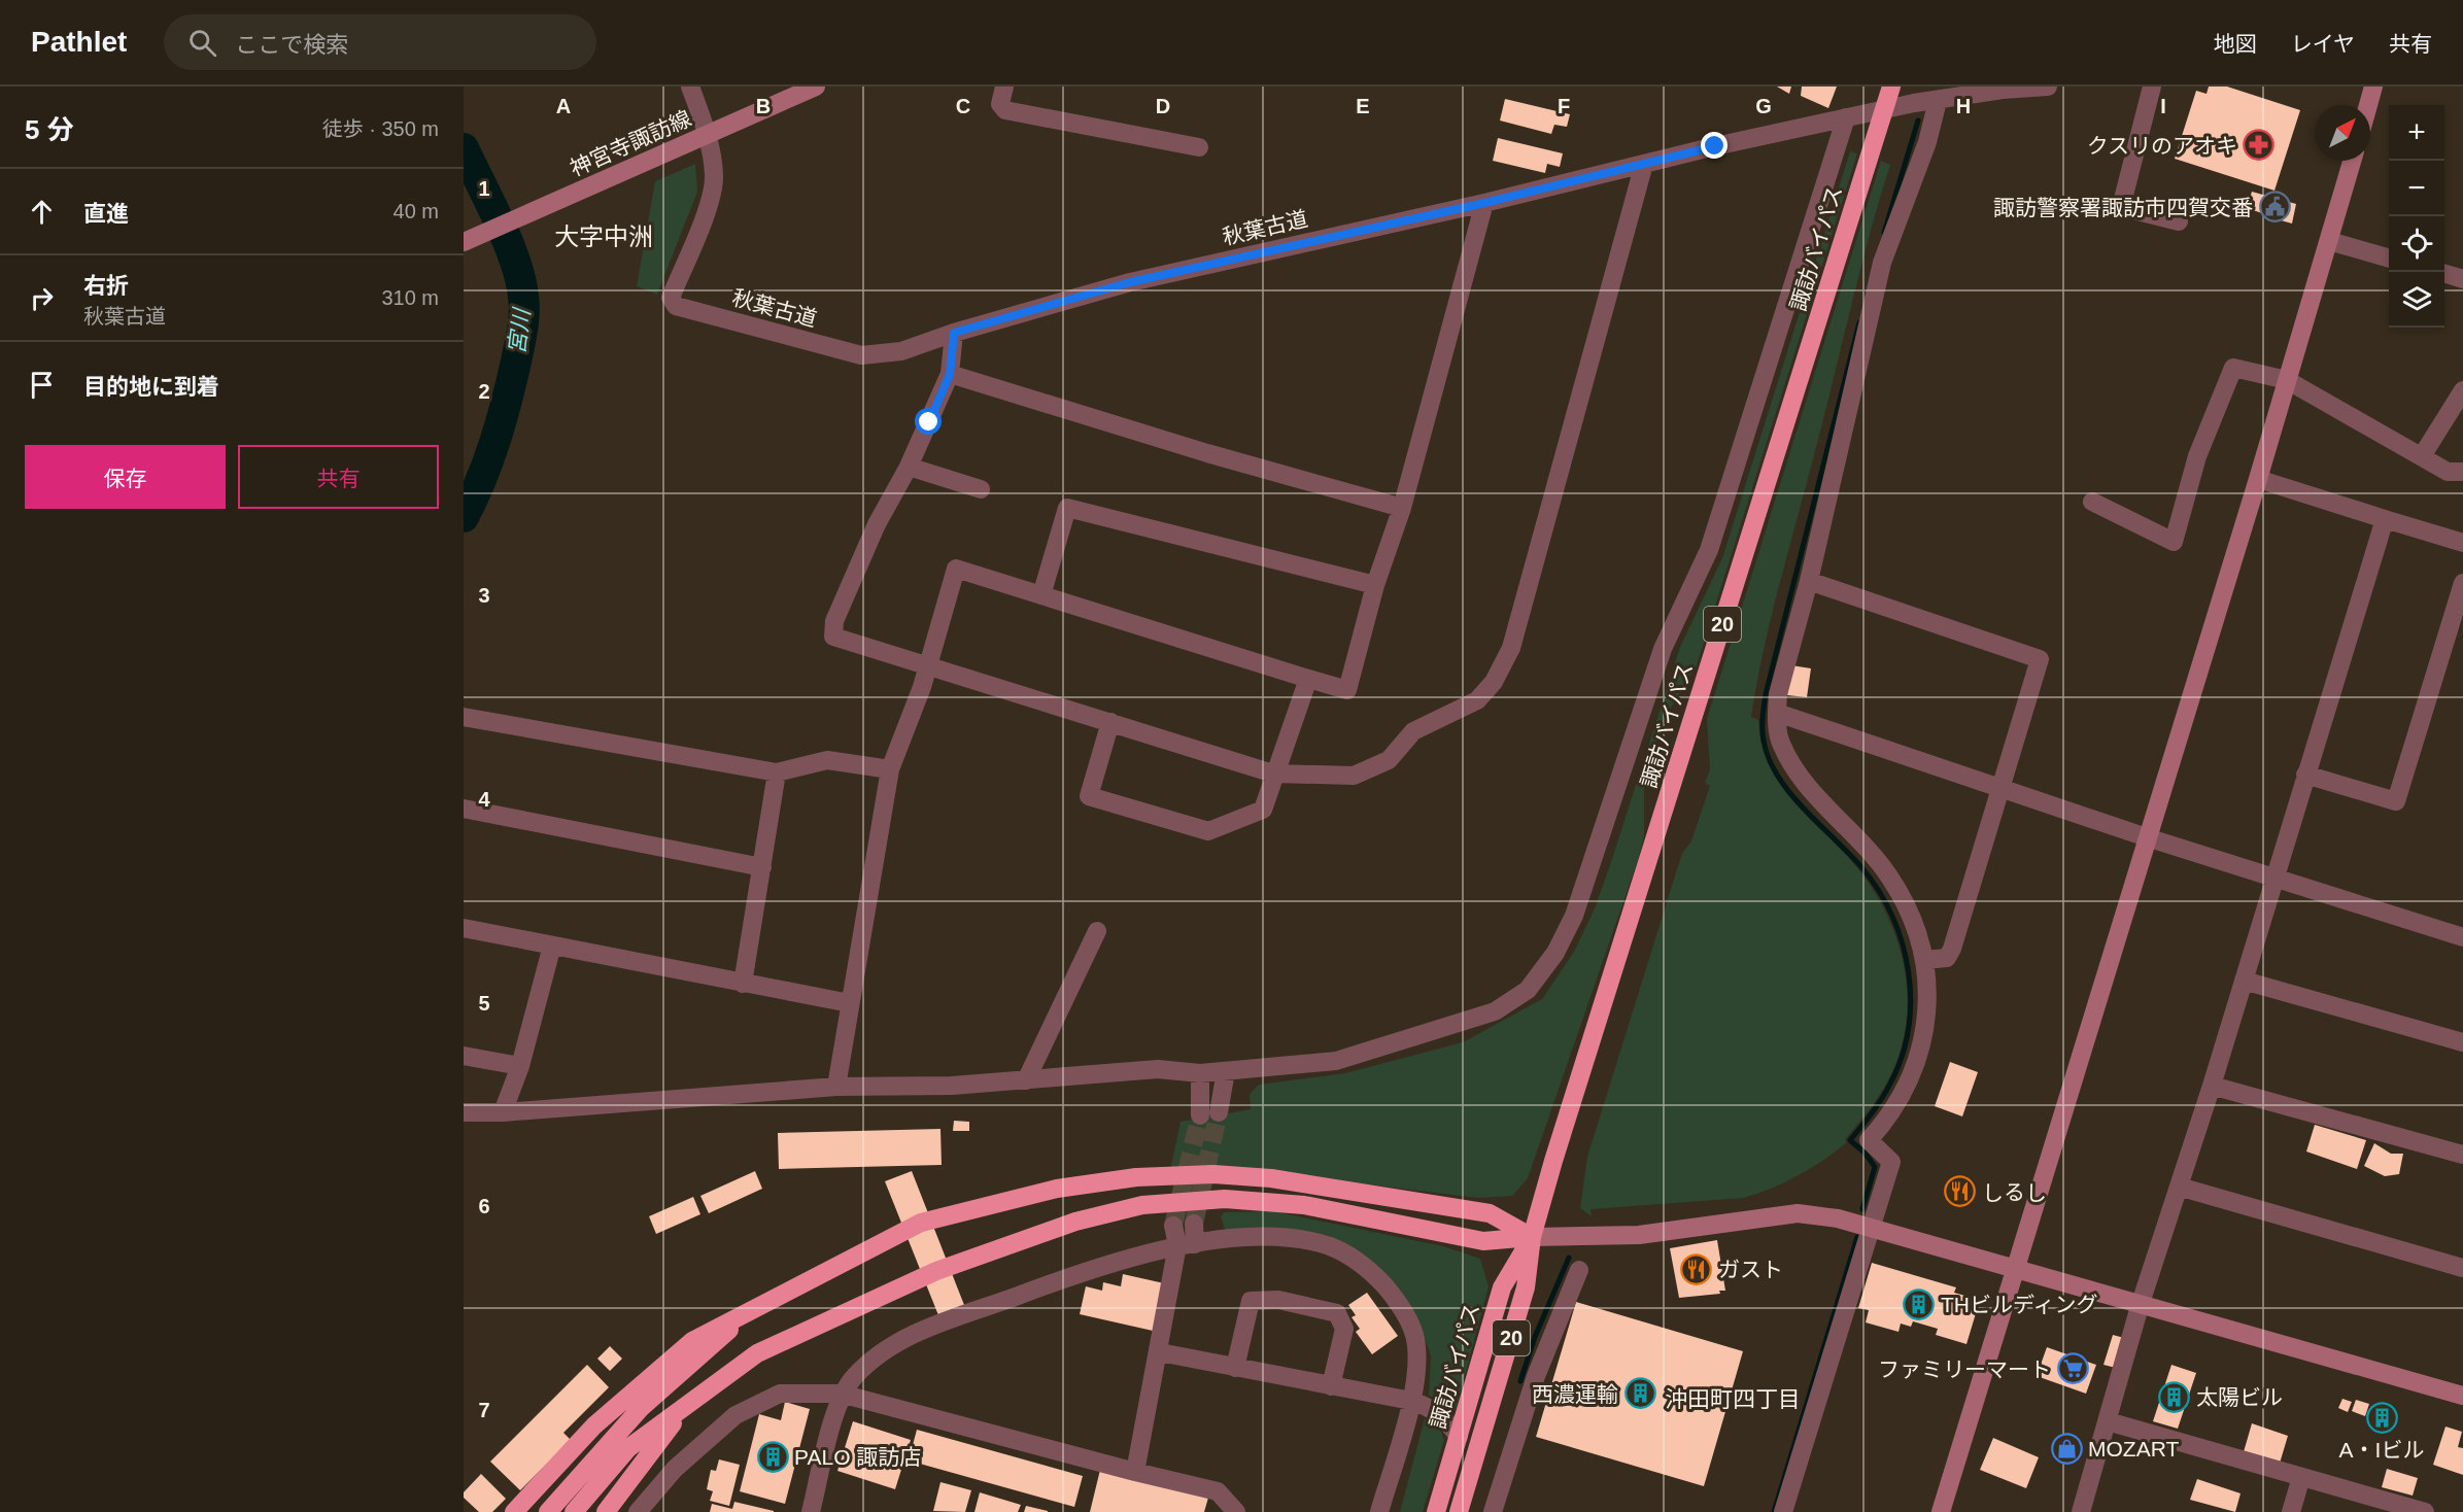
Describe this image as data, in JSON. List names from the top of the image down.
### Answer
{
  "streets": {
    "highway": ["諏訪バイパス", "20"],
    "street": ["神宮寺諏訪線", "秋葉古道"]
  },
  "crossings": [
    ["神宮寺諏訪線", "秋葉古道"],
    ["秋葉古道", "諏訪バイパス"]
  ],
  "districts": ["大字中洲", "沖田町四丁目"],
  "water": ["宮川"],
  "places": {
    "pharmacy": ["クスリのアオキ"],
    "public building": ["諏訪警察署諏訪市四賀交番"],
    "restaurant": ["しるし", "ガスト"],
    "building": [
      "THビルディング",
      "西濃運輸",
      "太陽ビル",
      "A・Iビル",
      "PALO 諏訪店"
    ],
    "supermarket": ["ファミリーマート"],
    "shop": ["MOZART"]
  },
  "north": "top right",
  "page": {
    "header": "Pathlet",
    "search": "ここで検索",
    "nav": ["地図", "レイヤ", "共有"],
    "heading": ["5 分", "徒歩 · 350 m"],
    "map_buttons": ["+", "−"],
    "list": [
      ["直進", "40 m"],
      ["右折", "秋葉古道", "310 m"],
      "目的地に到着"
    ],
    "buttons": ["保存", "共有"]
  },
  "grid": {
    "columns": [
      "A",
      "B",
      "C",
      "D",
      "E",
      "F",
      "G",
      "H",
      "I"
    ],
    "rows": [
      "1",
      "2",
      "3",
      "4",
      "5",
      "6",
      "7"
    ]
  }
}
